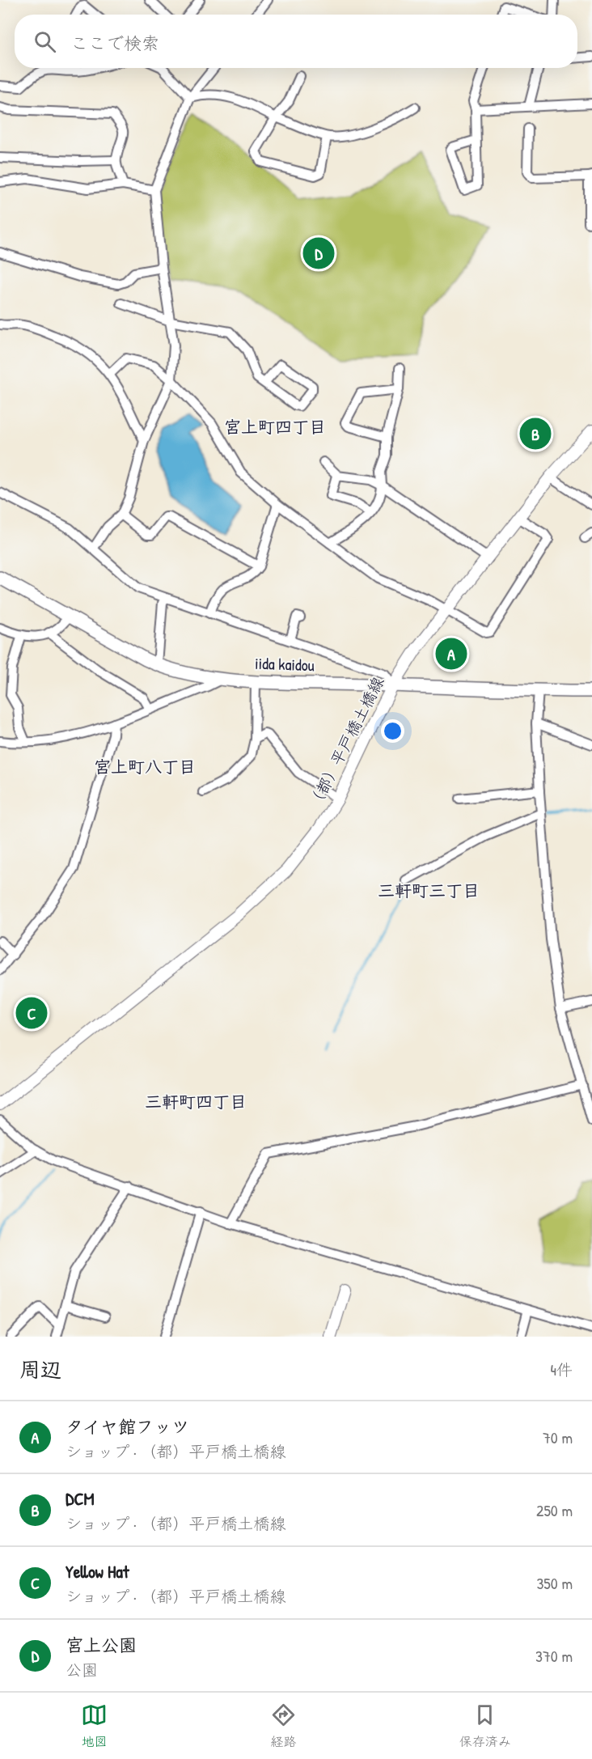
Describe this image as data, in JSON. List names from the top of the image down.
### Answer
{
  "streets": {
    "main road": ["iida kaidou"],
    "street": ["（都）平戸橋土橋線"]
  },
  "crossings": [
    ["iida kaidou", "（都）平戸橋土橋線"]
  ],
  "districts": [
    "宮上町四丁目",
    "宮上町八丁目",
    "三軒町三丁目",
    "三軒町四丁目"
  ],
  "page": {
    "search": "ここで検索",
    "pins": [
      "D",
      "B",
      "A",
      "C"
    ],
    "heading": ["周辺", "4件"],
    "list": [
      {
        "mark": "A",
        "name": "タイヤ館フッツ",
        "note": "ショップ · （都）平戸橋土橋線",
        "value": "70 m"
      },
      {
        "mark": "B",
        "name": "DCM",
        "note": "ショップ · （都）平戸橋土橋線",
        "value": "250 m"
      },
      {
        "mark": "C",
        "name": "Yellow Hat",
        "note": "ショップ · （都）平戸橋土橋線",
        "value": "350 m"
      },
      {
        "mark": "D",
        "name": "宮上公園",
        "note": "公園",
        "value": "370 m"
      }
    ],
    "nav": ["地図", "経路", "保存済み"]
  }
}
